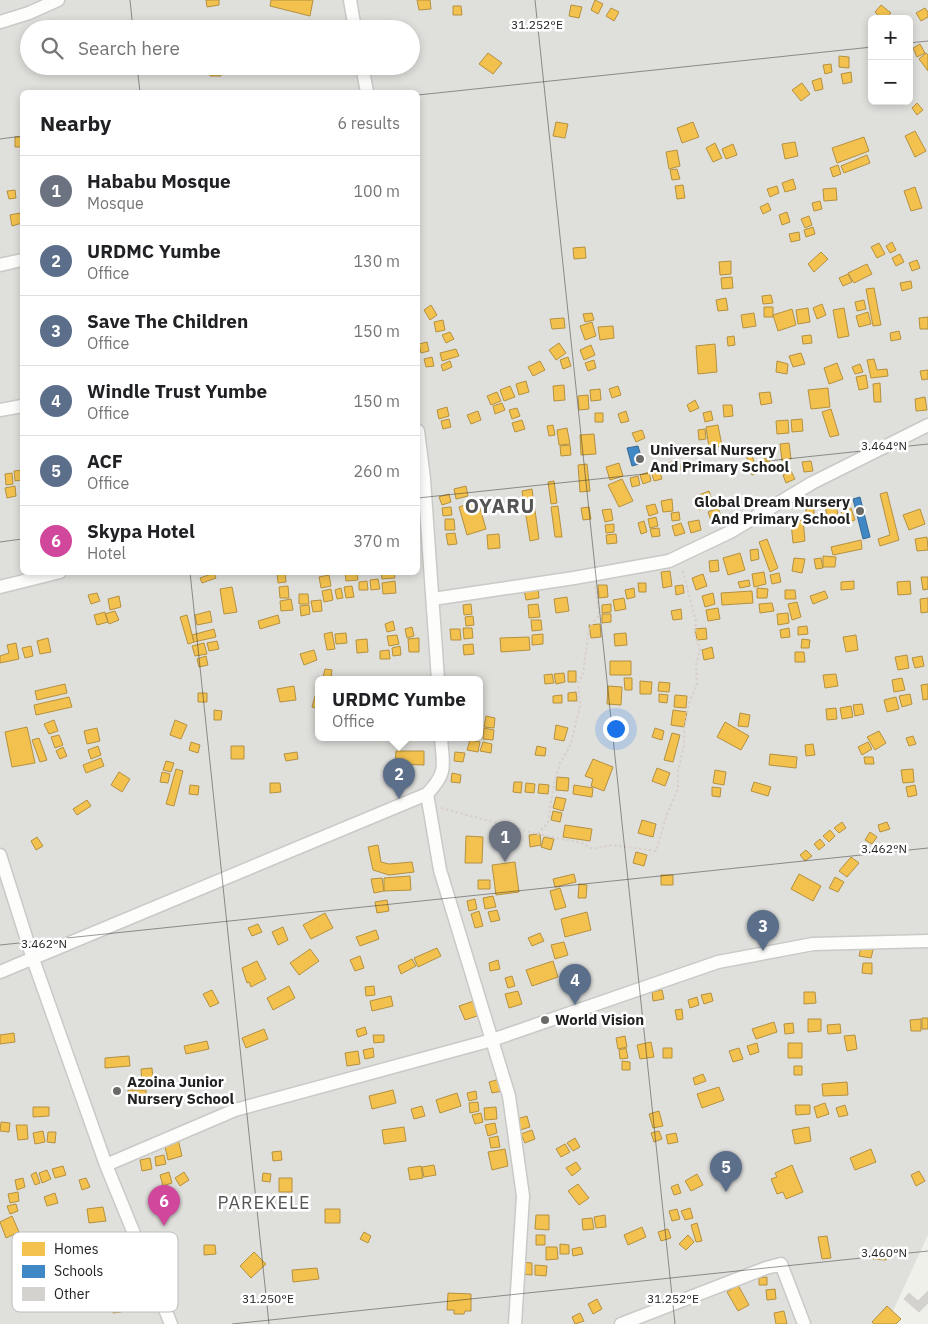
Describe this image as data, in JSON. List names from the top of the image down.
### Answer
{
  "districts": ["OYARU", "PAREKELE"],
  "places": [
    "Universal Nursery And Primary School",
    "Global Dream Nursery And Primary School",
    "World Vision",
    "Azoina Junior Nursery School"
  ],
  "legend": ["Homes", "Schools", "Other"],
  "page": {
    "map_buttons": ["+", "−"],
    "search": "Search here",
    "heading": ["Nearby", "6 results"],
    "list": [
      {
        "mark": "1",
        "name": "Hababu Mosque",
        "note": "Mosque",
        "value": "100 m"
      },
      {
        "mark": "2",
        "name": "URDMC Yumbe",
        "note": "Office",
        "value": "130 m"
      },
      {
        "mark": "3",
        "name": "Save The Children",
        "note": "Office",
        "value": "150 m"
      },
      {
        "mark": "4",
        "name": "Windle Trust Yumbe",
        "note": "Office",
        "value": "150 m"
      },
      {
        "mark": "5",
        "name": "ACF",
        "note": "Office",
        "value": "260 m"
      },
      {
        "mark": "6",
        "name": "Skypa Hotel",
        "note": "Hotel",
        "value": "370 m"
      }
    ],
    "popup": ["URDMC Yumbe", "Office"],
    "pins": [
      "2",
      "1",
      "3",
      "4",
      "5",
      "6"
    ]
  },
  "coordinates": [
    "31.252°E",
    "3.464°N",
    "3.462°N",
    "3.460°N",
    "31.250°E"
  ]
}
